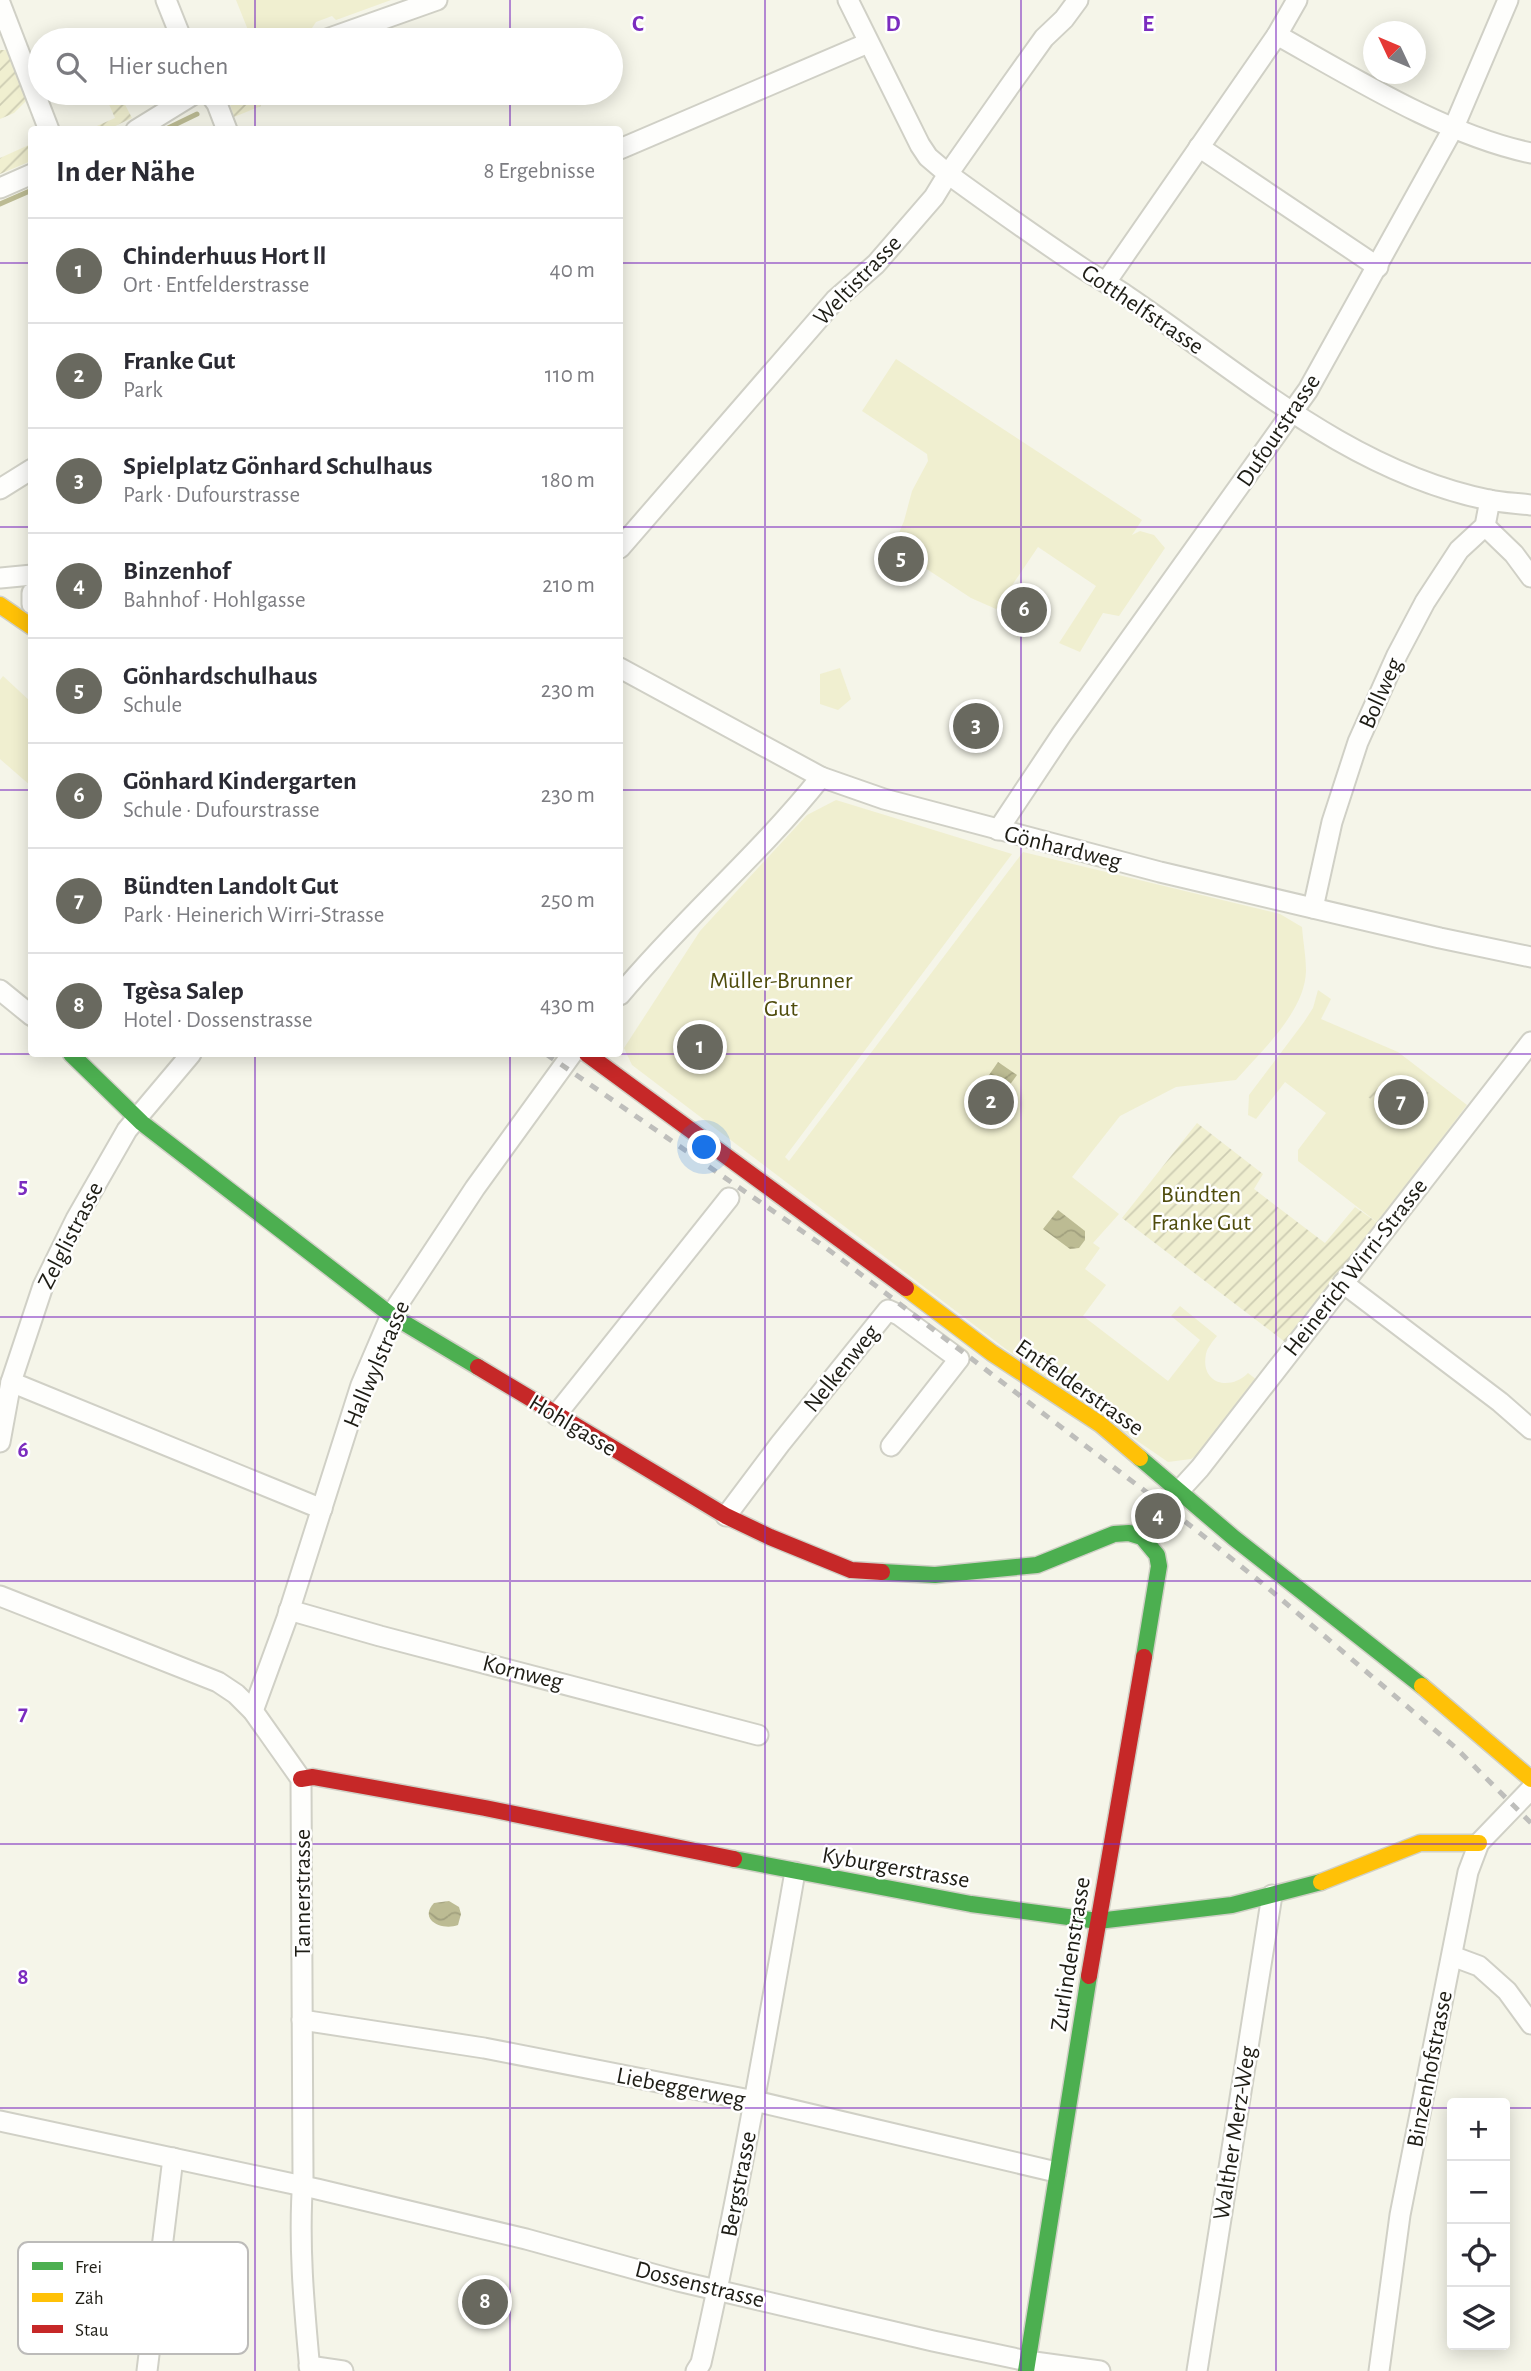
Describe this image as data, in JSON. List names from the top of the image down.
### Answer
{
  "streets": {
    "street": [
      "Weltistrasse",
      "Gotthelfstrasse",
      "Dufourstrasse",
      "Bollweg",
      "Gönhardweg",
      "Zelglistrasse",
      "Heinerich Wirri-Strasse",
      "Hallwylstrasse",
      "Nelkenweg",
      "Entfelderstrasse",
      "Hohlgasse",
      "Kornweg",
      "Kyburgerstrasse",
      "Tannerstrasse",
      "Zurlindenstrasse",
      "Binzenhofstrasse",
      "Liebeggerweg",
      "Walther Merz-Weg",
      "Bergstrasse",
      "Dossenstrasse"
    ]
  },
  "crossings": [
    ["Weltistrasse", "Gotthelfstrasse"],
    ["Gotthelfstrasse", "Dufourstrasse"],
    ["Dufourstrasse", "Gönhardweg"],
    ["Bollweg", "Gönhardweg"],
    ["Zelglistrasse", "Hohlgasse"],
    ["Heinerich Wirri-Strasse", "Entfelderstrasse"],
    ["Hallwylstrasse", "Hohlgasse"],
    ["Hallwylstrasse", "Kornweg"],
    ["Nelkenweg", "Hohlgasse"],
    ["Hohlgasse", "Zurlindenstrasse"],
    ["Kyburgerstrasse", "Tannerstrasse"],
    ["Kyburgerstrasse", "Zurlindenstrasse"],
    ["Kyburgerstrasse", "Binzenhofstrasse"],
    ["Kyburgerstrasse", "Walther Merz-Weg"],
    ["Kyburgerstrasse", "Bergstrasse"],
    ["Tannerstrasse", "Liebeggerweg"],
    ["Tannerstrasse", "Dossenstrasse"],
    ["Zurlindenstrasse", "Liebeggerweg"],
    ["Zurlindenstrasse", "Dossenstrasse"],
    ["Liebeggerweg", "Bergstrasse"],
    ["Bergstrasse", "Dossenstrasse"]
  ],
  "parks": ["Müller-Brunner Gut", "Bündten Franke Gut"],
  "legend": ["Frei", "Zäh", "Stau"],
  "north": "top left",
  "page": {
    "search": "Hier suchen",
    "heading": ["In der Nähe", "8 Ergebnisse"],
    "list": [
      {
        "mark": "1",
        "name": "Chinderhuus Hort ll",
        "note": "Ort · Entfelderstrasse",
        "value": "40 m"
      },
      {
        "mark": "2",
        "name": "Franke Gut",
        "note": "Park",
        "value": "110 m"
      },
      {
        "mark": "3",
        "name": "Spielplatz Gönhard Schulhaus",
        "note": "Park · Dufourstrasse",
        "value": "180 m"
      },
      {
        "mark": "4",
        "name": "Binzenhof",
        "note": "Bahnhof · Hohlgasse",
        "value": "210 m"
      },
      {
        "mark": "5",
        "name": "Gönhardschulhaus",
        "note": "Schule",
        "value": "230 m"
      },
      {
        "mark": "6",
        "name": "Gönhard Kindergarten",
        "note": "Schule · Dufourstrasse",
        "value": "230 m"
      },
      {
        "mark": "7",
        "name": "Bündten Landolt Gut",
        "note": "Park · Heinerich Wirri-Strasse",
        "value": "250 m"
      },
      {
        "mark": "8",
        "name": "Tgèsa Salep",
        "note": "Hotel · Dossenstrasse",
        "value": "430 m"
      }
    ],
    "pins": [
      "5",
      "6",
      "3",
      "1",
      "2",
      "7",
      "4",
      "8"
    ],
    "map_buttons": ["+", "−"]
  },
  "grid": {
    "columns": ["C", "D", "E"],
    "rows": [
      "5",
      "6",
      "7",
      "8"
    ]
  }
}
